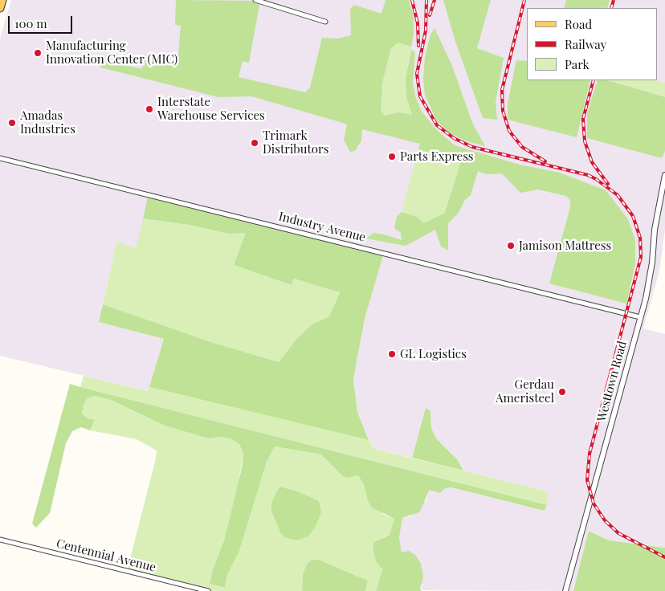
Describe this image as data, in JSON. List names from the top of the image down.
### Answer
{
  "streets": {
    "street": ["Industry Avenue", "Westtown Road", "Centennial Avenue"]
  },
  "crossings": [
    ["Industry Avenue", "Westtown Road"]
  ],
  "places": [
    "Manufacturing Innovation Center (MIC)",
    "Interstate Warehouse Services",
    "Amadas Industries",
    "Trimark Distributors",
    "Parts Express",
    "Jamison Mattress",
    "GL Logistics",
    "Gerdau Ameristeel"
  ],
  "legend": ["Road", "Railway", "Park"],
  "scale_bar": "100 m"
}
